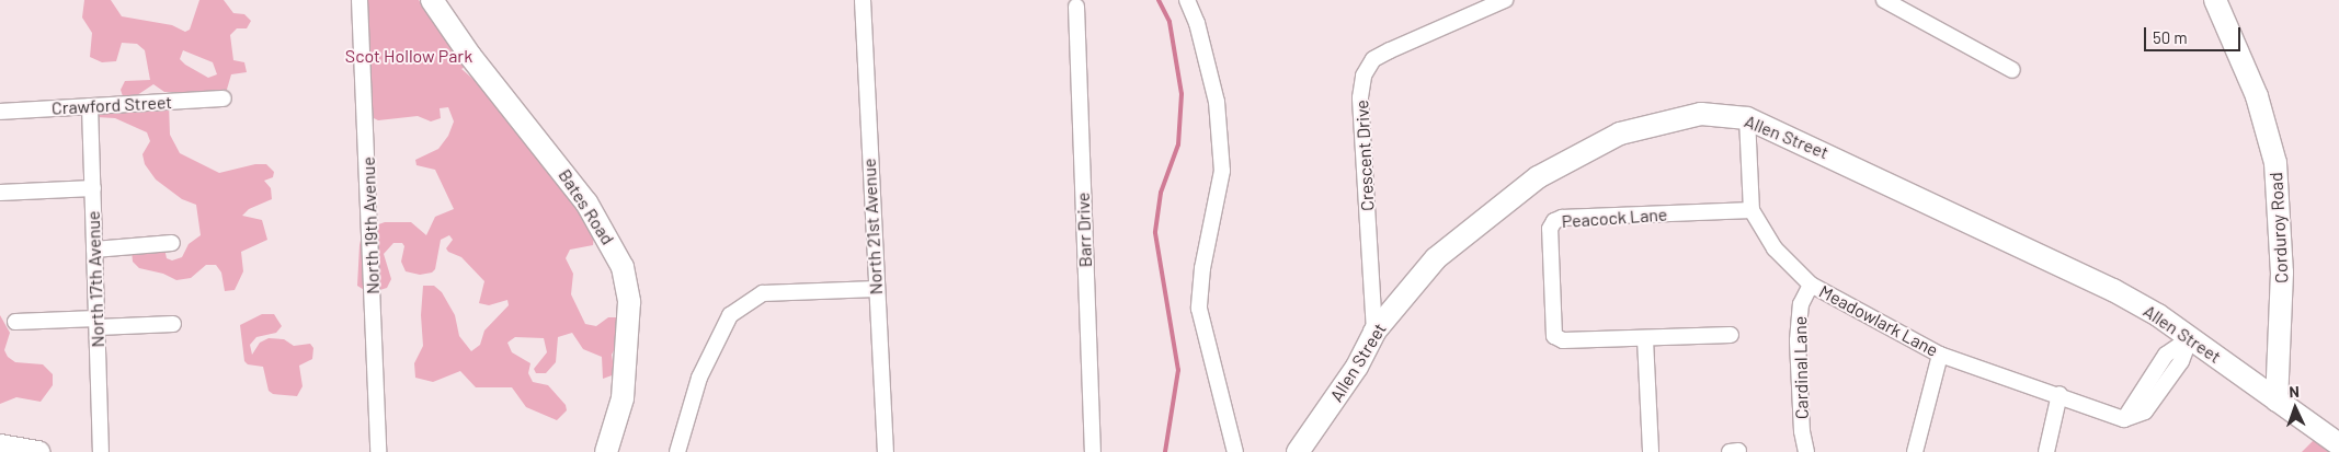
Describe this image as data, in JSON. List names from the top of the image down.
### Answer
{
  "streets": {
    "street": [
      "Crawford Street",
      "Allen Street",
      "Crescent Drive",
      "Bates Road",
      "Peacock Lane",
      "North 19th Avenue",
      "North 21st Avenue",
      "Corduroy Road",
      "Barr Drive",
      "North 17th Avenue",
      "Meadowlark Lane",
      "Cardinal Lane"
    ]
  },
  "crossings": [
    ["Crawford Street", "North 17th Avenue"],
    ["Allen Street", "Crescent Drive"],
    ["Allen Street", "Corduroy Road"],
    ["Allen Street", "Meadowlark Lane"],
    ["Peacock Lane", "Meadowlark Lane"],
    ["Meadowlark Lane", "Cardinal Lane"]
  ],
  "parks": ["Scot Hollow Park"],
  "scale_bar": "50 m",
  "north": "top"
}
